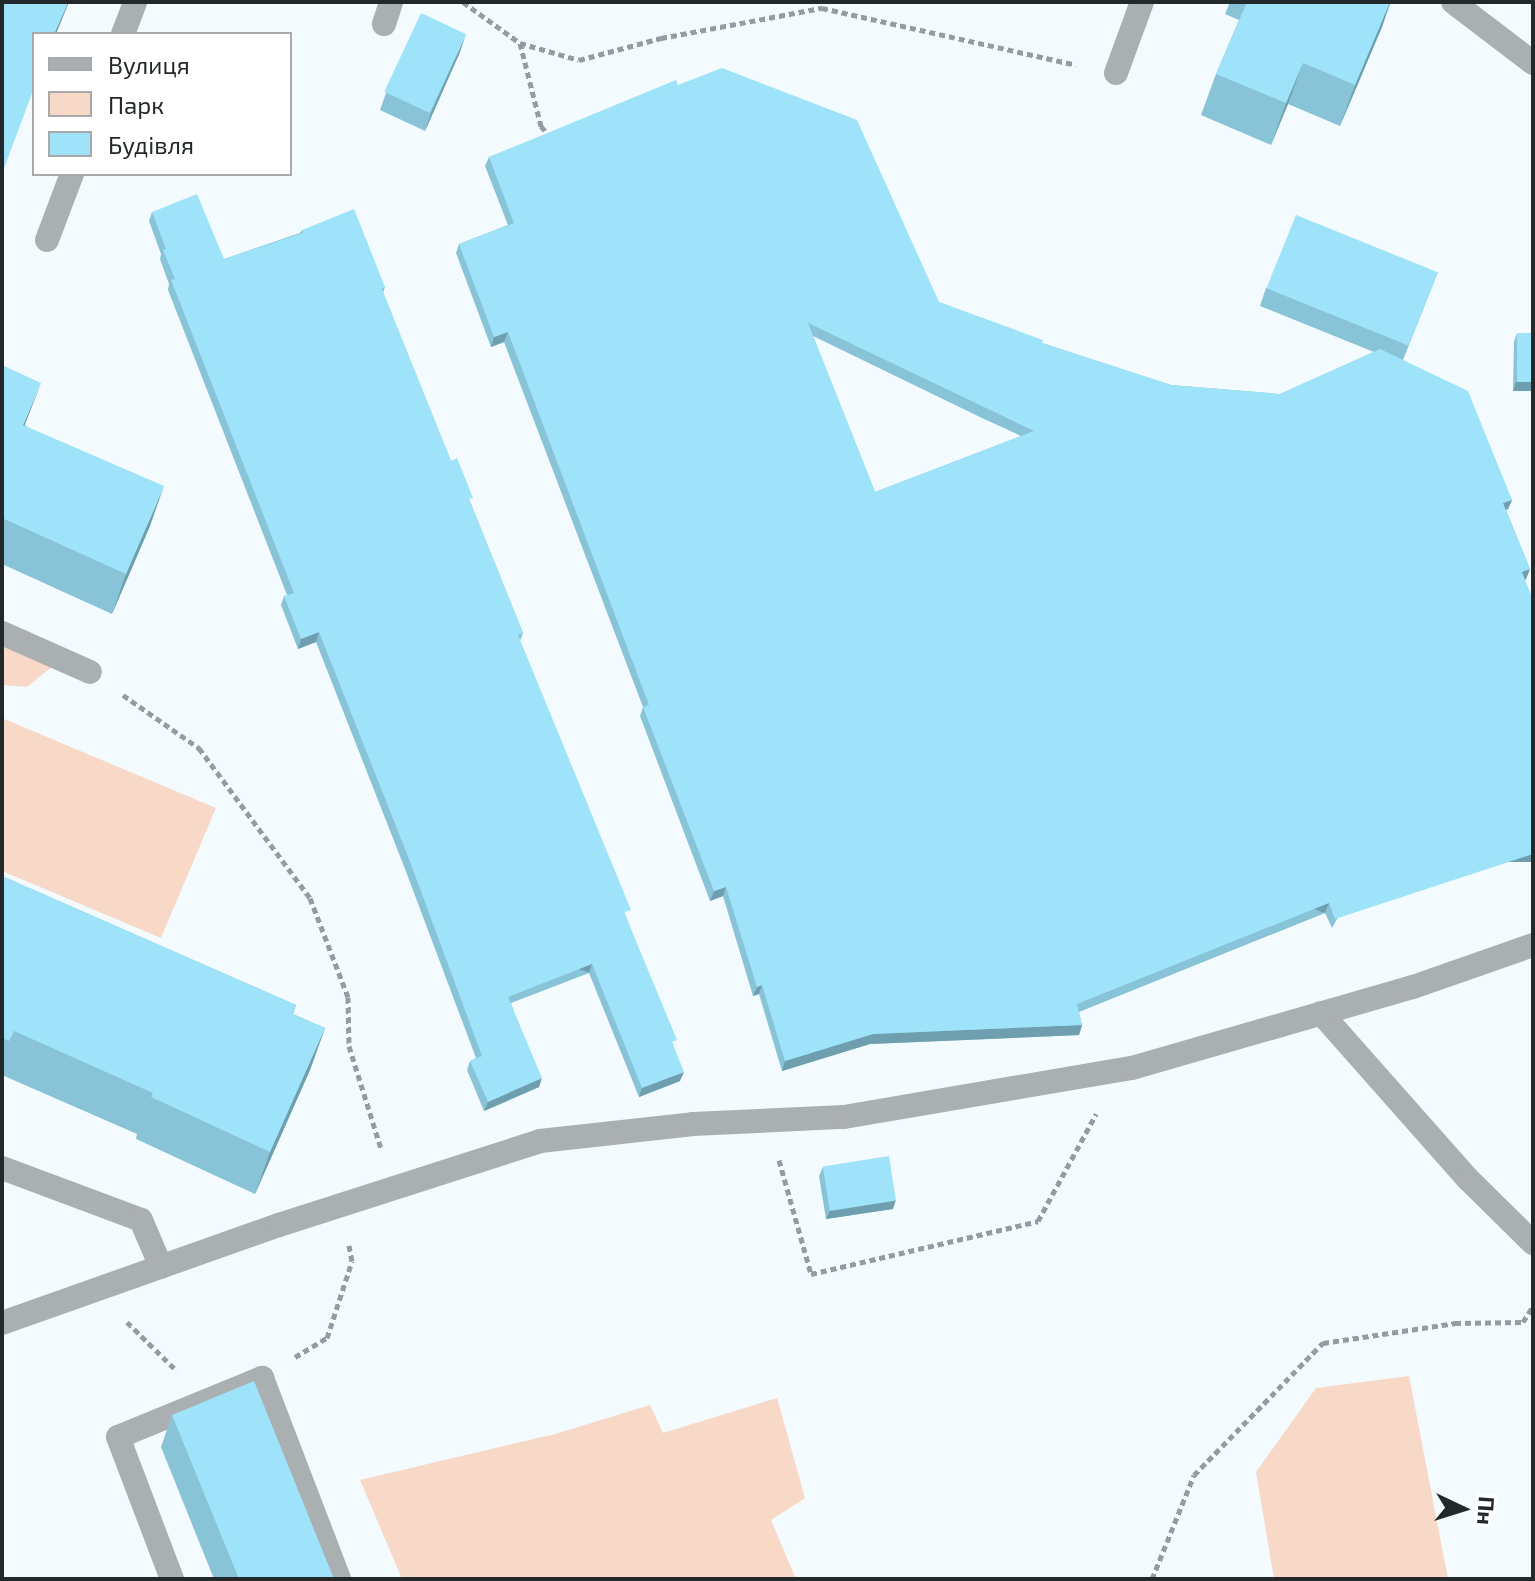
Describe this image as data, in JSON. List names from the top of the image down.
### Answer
{
  "legend": ["Вулиця", "Парк", "Будівля"],
  "north": "right"
}
